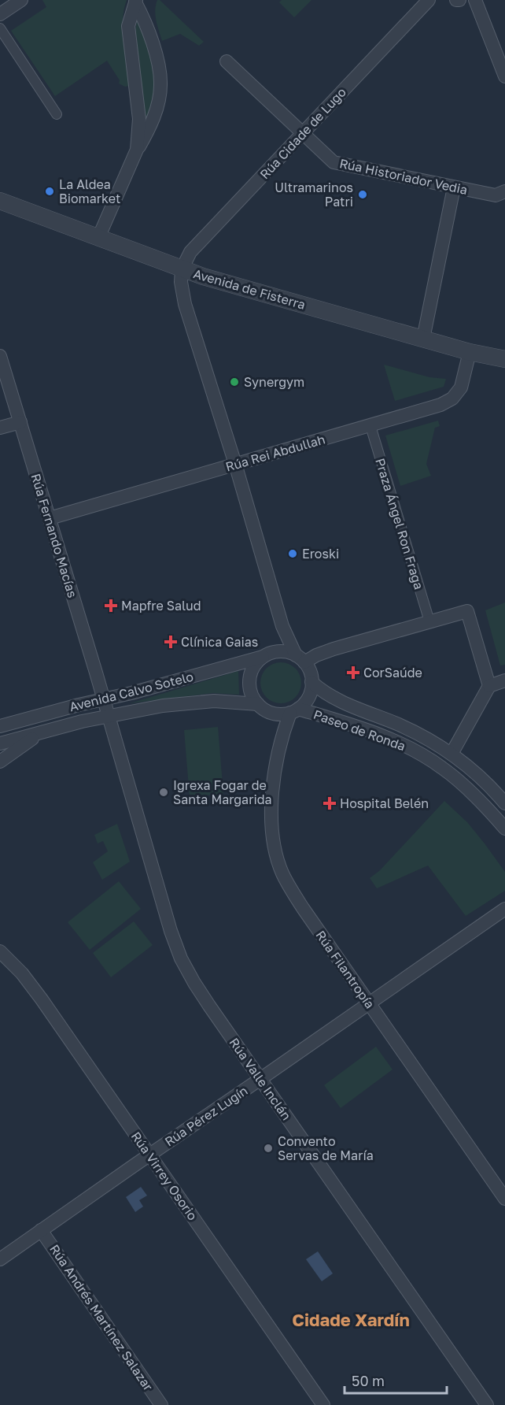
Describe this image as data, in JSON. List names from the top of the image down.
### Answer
{
  "streets": {
    "street": [
      "Rúa Cidade de Lugo",
      "Rúa Historiador Vedia",
      "Avenida de Fisterra",
      "Rúa Rei Abdullah",
      "Praza Ángel Ron Fraga",
      "Rúa Fernando Macías",
      "Avenida Calvo Sotelo",
      "Paseo de Ronda",
      "Rúa Filantropía",
      "Rúa Valle Inclán",
      "Rúa Pérez Lugín",
      "Rúa Virrey Osorio",
      "Rúa Andrés Martínez Salazar"
    ]
  },
  "crossings": [
    ["Rúa Cidade de Lugo", "Rúa Historiador Vedia"],
    ["Rúa Cidade de Lugo", "Avenida de Fisterra"],
    ["Avenida de Fisterra", "Rúa Rei Abdullah"],
    ["Rúa Rei Abdullah", "Praza Ángel Ron Fraga"],
    ["Rúa Rei Abdullah", "Rúa Fernando Macías"],
    ["Rúa Fernando Macías", "Avenida Calvo Sotelo"],
    ["Rúa Fernando Macías", "Rúa Valle Inclán"],
    ["Avenida Calvo Sotelo", "Paseo de Ronda"],
    ["Avenida Calvo Sotelo", "Rúa Filantropía"],
    ["Avenida Calvo Sotelo", "Rúa Valle Inclán"],
    ["Paseo de Ronda", "Rúa Filantropía"],
    ["Rúa Filantropía", "Rúa Pérez Lugín"],
    ["Rúa Valle Inclán", "Rúa Pérez Lugín"],
    ["Rúa Pérez Lugín", "Rúa Virrey Osorio"],
    ["Rúa Pérez Lugín", "Rúa Andrés Martínez Salazar"]
  ],
  "districts": ["Cidade Xardín"],
  "places": {
    "other": [
      "La Aldea Biomarket",
      "Ultramarinos Patri",
      "Synergym",
      "Eroski",
      "Igrexa Fogar de Santa Margarida",
      "Convento Servas de María"
    ],
    "health": [
      "Mapfre Salud",
      "Clínica Gaias",
      "CorSaúde",
      "Hospital Belén"
    ]
  },
  "scale_bar": "50 m"
}
